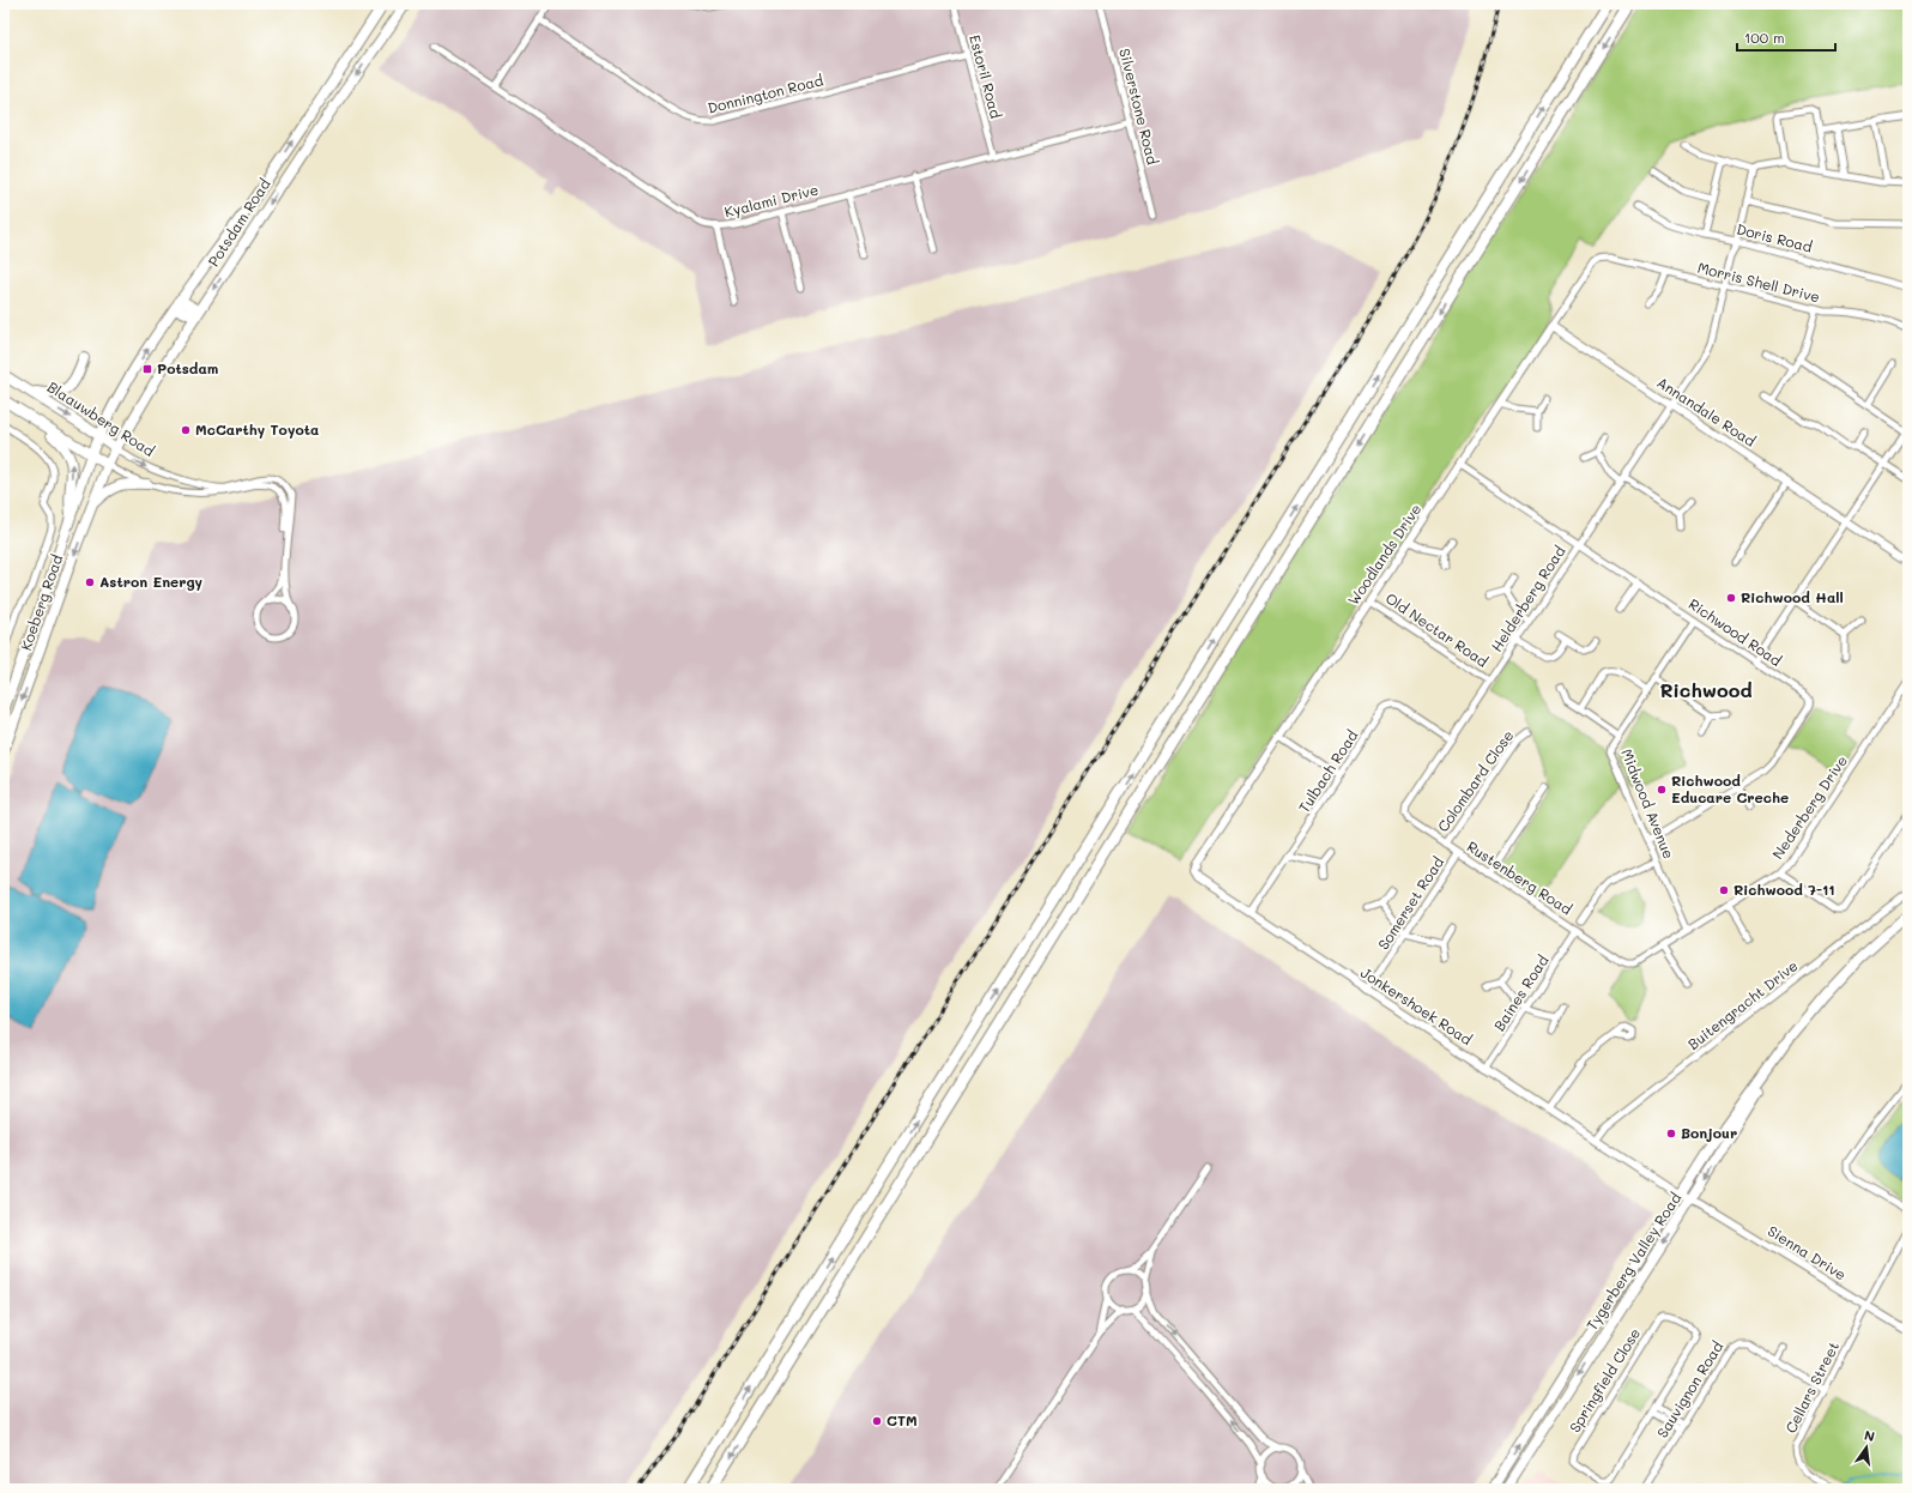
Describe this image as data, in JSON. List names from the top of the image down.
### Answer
{
  "streets": {
    "main road": [
      "Potsdam Road",
      "Blaauwberg Road",
      "Koeberg Road",
      "Tygerberg Valley Road"
    ],
    "street": [
      "Estoril Road",
      "Donnington Road",
      "Silverstone Road",
      "Kyalami Drive",
      "Doris Road",
      "Morris Shell Drive",
      "Annandale Road",
      "Woodlands Drive",
      "Helderberg Road",
      "Old Nectar Road",
      "Richwood Road",
      "Tulbach Road",
      "Colombard Close",
      "Midwood Avenue",
      "Nederberg Drive",
      "Rustenberg Road",
      "Somerset Road",
      "Baines Road",
      "Buitengracht Drive",
      "Jonkershoek Road",
      "Sienna Drive",
      "Springfield Close",
      "Cellars Street",
      "Sauvignon Road"
    ]
  },
  "crossings": [
    ["Estoril Road", "Donnington Road"],
    ["Estoril Road", "Kyalami Drive"],
    ["Silverstone Road", "Kyalami Drive"],
    ["Potsdam Road", "Blaauwberg Road"],
    ["Potsdam Road", "Koeberg Road"],
    ["Doris Road", "Helderberg Road"],
    ["Morris Shell Drive", "Woodlands Drive"],
    ["Morris Shell Drive", "Helderberg Road"],
    ["Annandale Road", "Woodlands Drive"],
    ["Annandale Road", "Helderberg Road"],
    ["Woodlands Drive", "Old Nectar Road"],
    ["Woodlands Drive", "Richwood Road"],
    ["Woodlands Drive", "Jonkershoek Road"],
    ["Helderberg Road", "Old Nectar Road"],
    ["Helderberg Road", "Richwood Road"],
    ["Helderberg Road", "Tulbach Road"],
    ["Helderberg Road", "Rustenberg Road"],
    ["Richwood Road", "Midwood Avenue"],
    ["Tulbach Road", "Jonkershoek Road"],
    ["Colombard Close", "Rustenberg Road"],
    ["Midwood Avenue", "Nederberg Drive"],
    ["Nederberg Drive", "Rustenberg Road"],
    ["Rustenberg Road", "Somerset Road"],
    ["Rustenberg Road", "Baines Road"],
    ["Somerset Road", "Jonkershoek Road"],
    ["Baines Road", "Jonkershoek Road"],
    ["Buitengracht Drive", "Jonkershoek Road"],
    ["Jonkershoek Road", "Tygerberg Valley Road"],
    ["Sienna Drive", "Tygerberg Valley Road"],
    ["Sienna Drive", "Cellars Street"],
    ["Cellars Street", "Sauvignon Road"]
  ],
  "districts": ["Richwood"],
  "places": {
    "transit": ["Potsdam"],
    "other": [
      "McCarthy Toyota",
      "Astron Energy",
      "Richwood Hall",
      "Richwood Educare Creche",
      "Richwood 7-11",
      "Bonjour",
      "CTM"
    ]
  },
  "scale_bar": "100 m",
  "north": "top"
}
